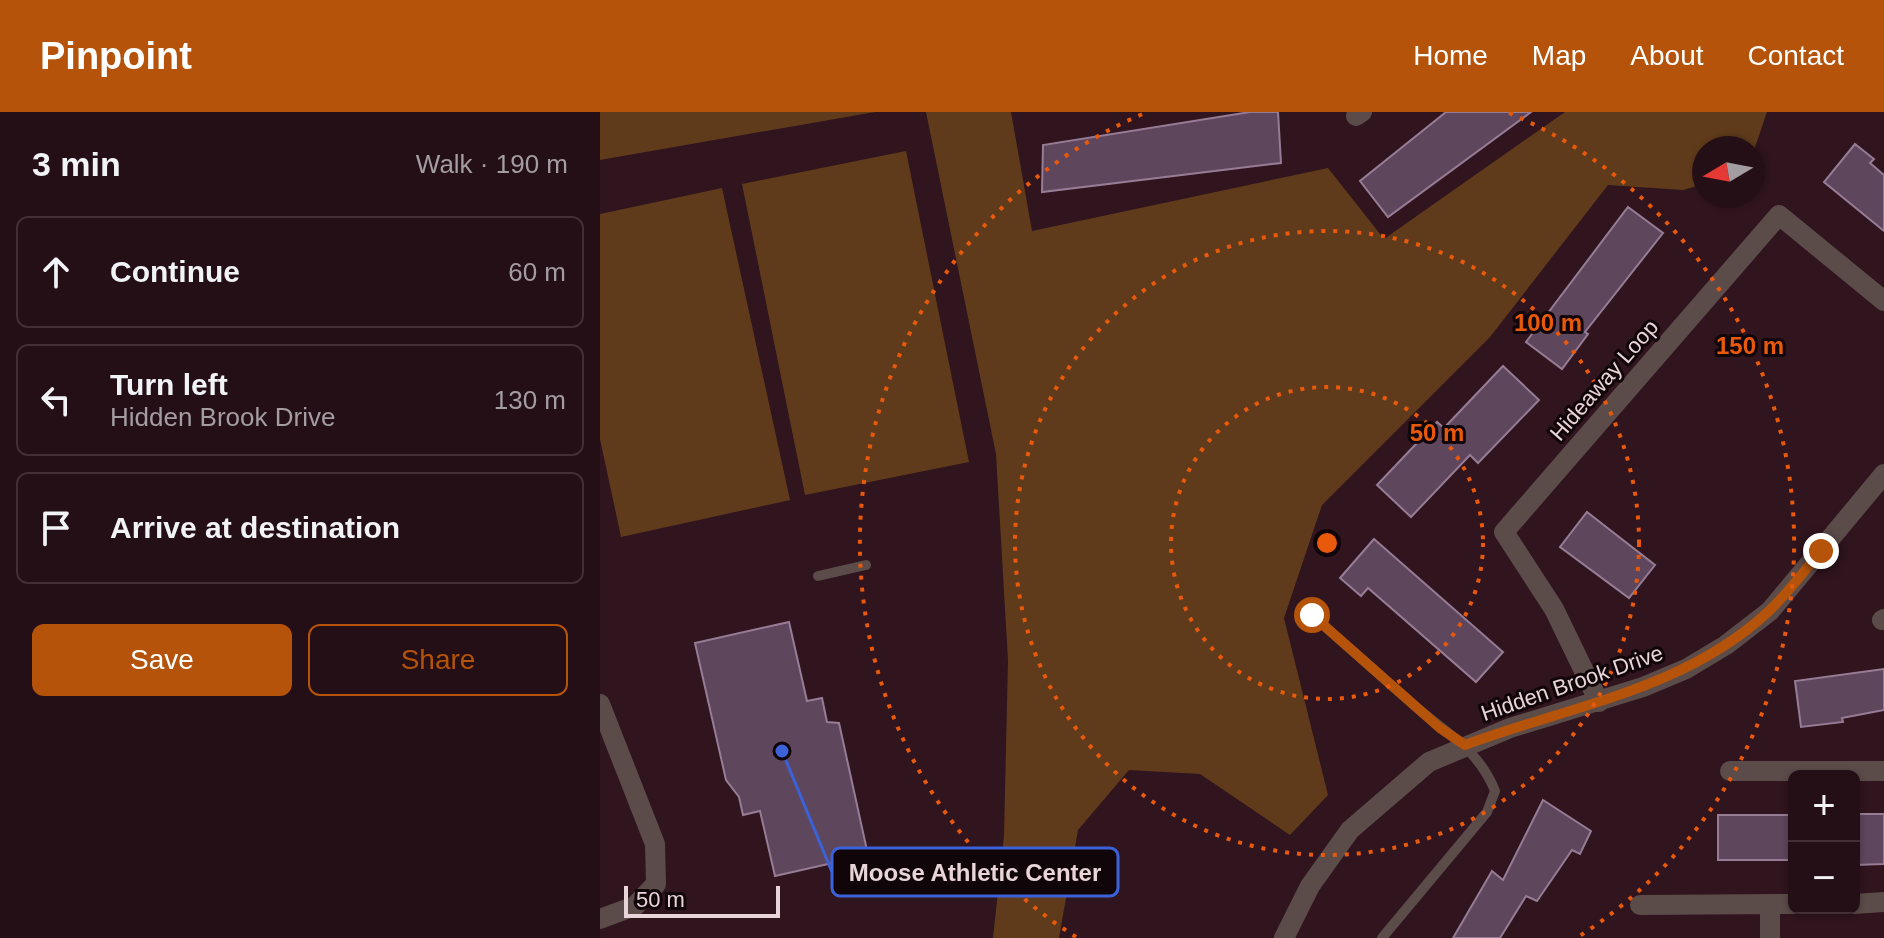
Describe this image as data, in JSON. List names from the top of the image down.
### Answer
{
  "streets": {
    "street": ["Hideaway Loop", "Hidden Brook Drive"]
  },
  "crossings": [
    ["Hideaway Loop", "Hidden Brook Drive"]
  ],
  "places": ["Moose Athletic Center"],
  "scale_bar": "50 m",
  "north": "left",
  "page": {
    "header": "Pinpoint",
    "nav": [
      "Home",
      "Map",
      "About",
      "Contact"
    ],
    "heading": ["3 min", "Walk · 190 m"],
    "list": [
      ["Continue", "60 m"],
      ["Turn left", "Hidden Brook Drive", "130 m"],
      "Arrive at destination"
    ],
    "buttons": ["Save", "Share"],
    "map_buttons": ["+", "−"],
    "scale": "50 m"
  },
  "rings": ["100 m", "150 m", "50 m"]
}
